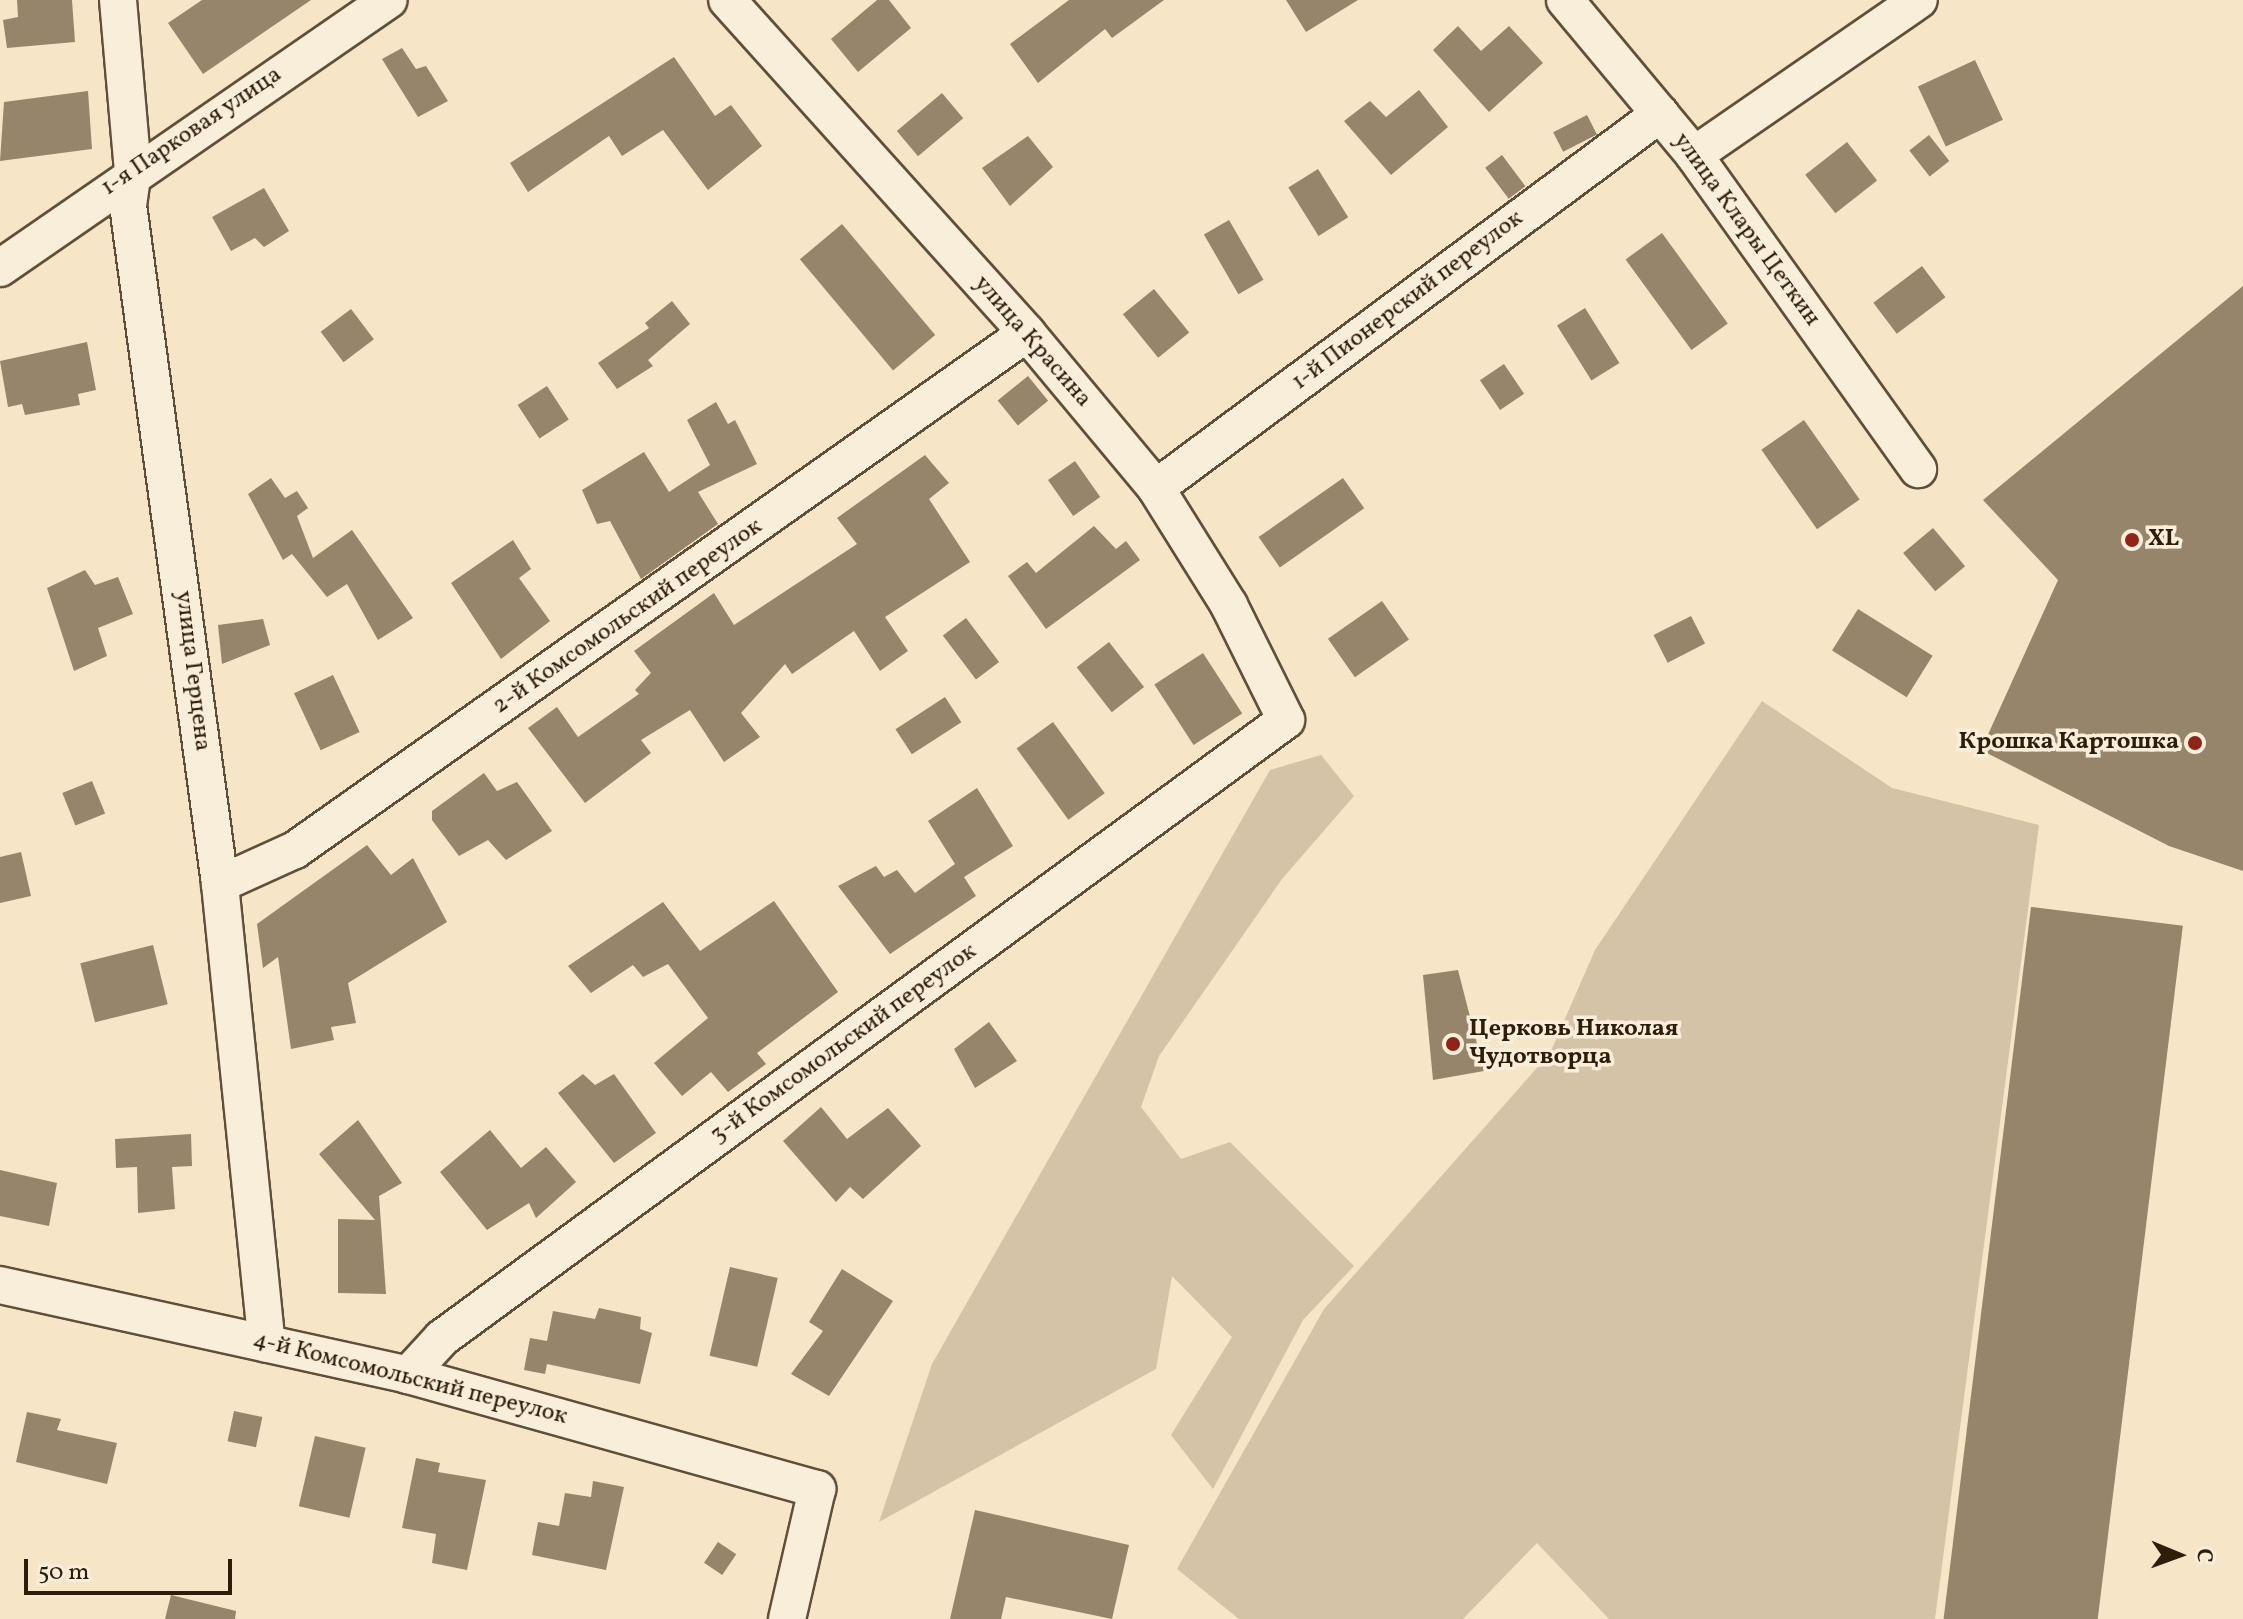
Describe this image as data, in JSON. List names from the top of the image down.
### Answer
{
  "streets": {
    "street": [
      "1-я Парковая улица",
      "улица Клары Цеткин",
      "1-й Пионерский переулок",
      "улица Красина",
      "2-й Комсомольский переулок",
      "улица Герцена",
      "3-й Комсомольский переулок",
      "4-й Комсомольский переулок"
    ]
  },
  "crossings": [
    ["1-я Парковая улица", "улица Герцена"],
    ["улица Клары Цеткин", "1-й Пионерский переулок"],
    ["1-й Пионерский переулок", "улица Красина"],
    ["улица Красина", "2-й Комсомольский переулок"],
    ["улица Красина", "3-й Комсомольский переулок"],
    ["2-й Комсомольский переулок", "улица Герцена"],
    ["улица Герцена", "4-й Комсомольский переулок"],
    ["3-й Комсомольский переулок", "4-й Комсомольский переулок"]
  ],
  "places": ["XL", "Крошка Картошка", "Церковь Николая Чудотворца"],
  "scale_bar": "50 m",
  "north": "right"
}
